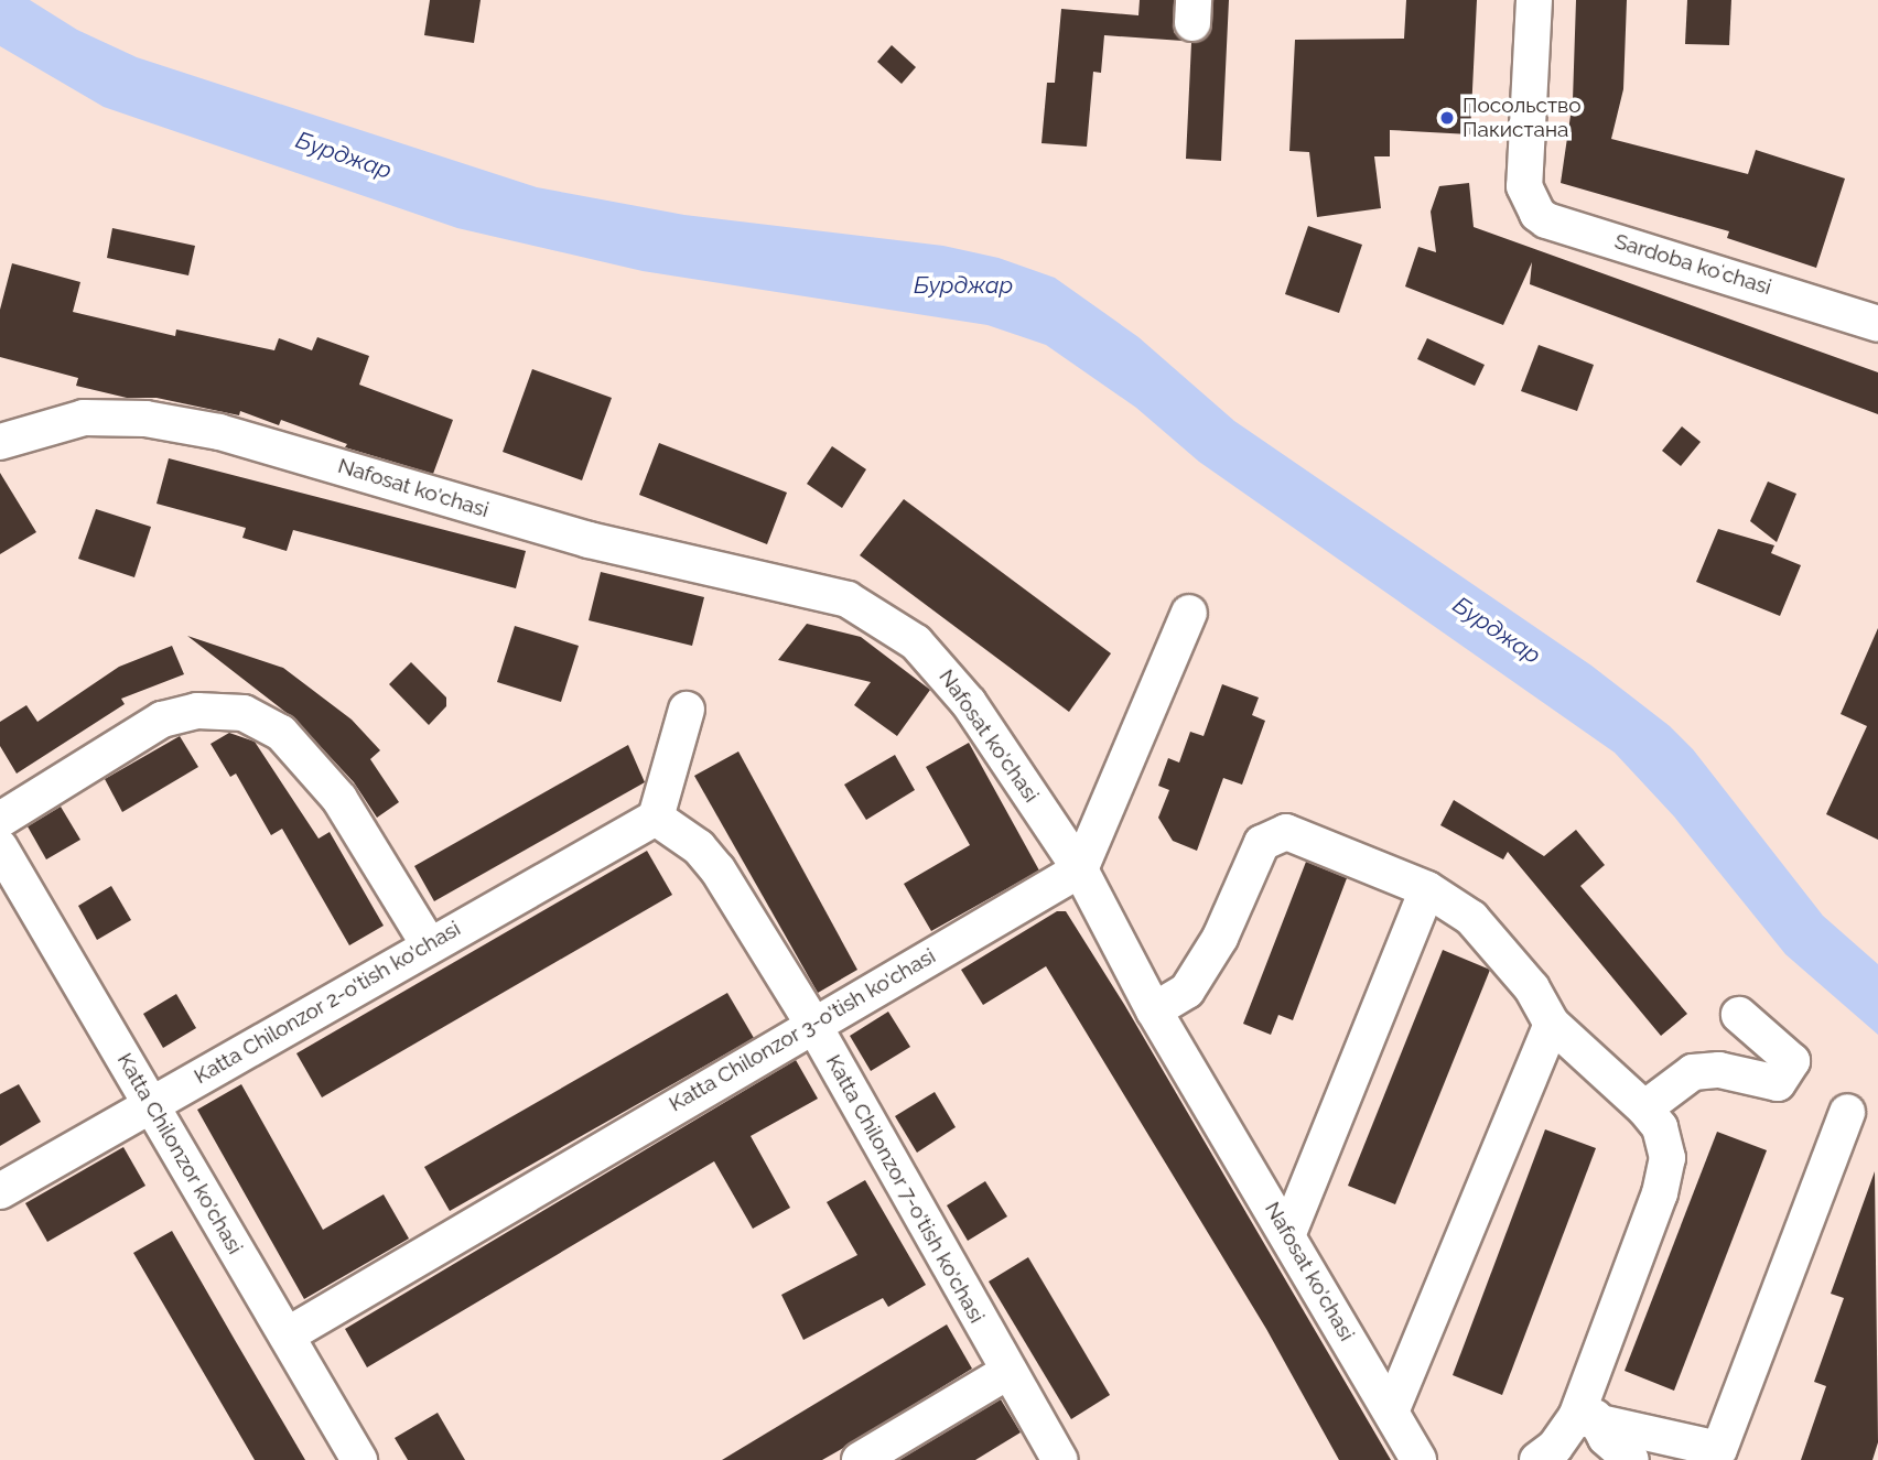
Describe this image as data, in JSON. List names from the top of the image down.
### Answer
{
  "streets": {
    "street": [
      "Sardoba koʻchasi",
      "Nafosat ko'chasi",
      "Katta Chilonzor 2-o'tish ko'chasi",
      "Katta Chilonzor 3-o'tish ko'chasi",
      "Katta Chilonzor ko'chasi",
      "Katta Chilonzor 7-o'tish ko'chasi"
    ]
  },
  "crossings": [
    ["Nafosat ko'chasi", "Katta Chilonzor 3-o'tish ko'chasi"],
    ["Katta Chilonzor 2-o'tish ko'chasi", "Katta Chilonzor ko'chasi"],
    ["Katta Chilonzor 2-o'tish ko'chasi", "Katta Chilonzor 7-o'tish ko'chasi"],
    ["Katta Chilonzor 3-o'tish ko'chasi", "Katta Chilonzor ko'chasi"],
    ["Katta Chilonzor 3-o'tish ko'chasi", "Katta Chilonzor 7-o'tish ko'chasi"]
  ],
  "water": ["Бурджар"],
  "places": ["Посольство Пакистана"]
}
